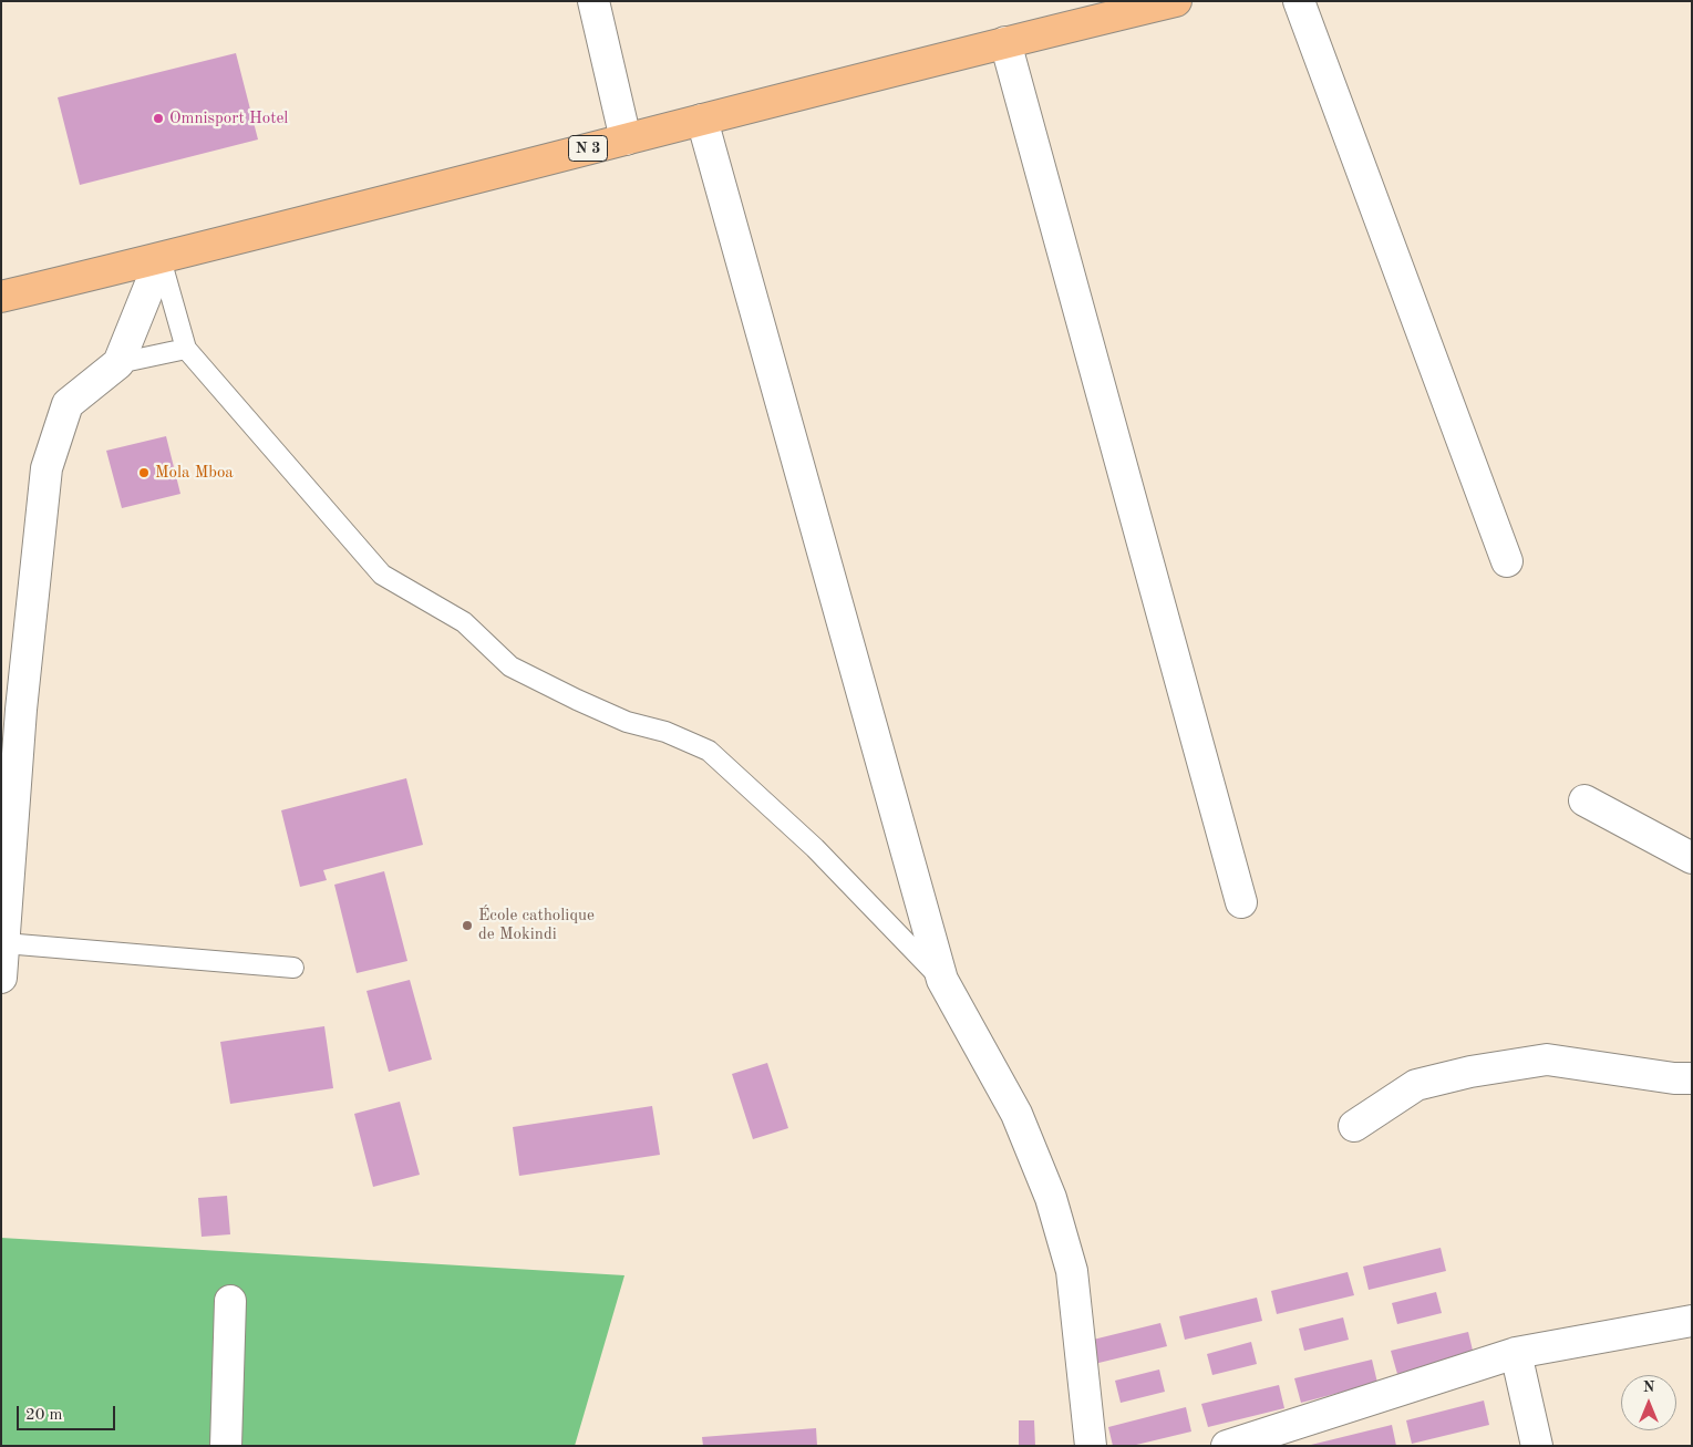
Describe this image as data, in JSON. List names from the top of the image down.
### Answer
{
  "streets": {
    "highway": ["N 3"]
  },
  "places": ["Omnisport Hotel", "Mola Mboa", "École catholique de Mokindi"],
  "scale_bar": "20 m",
  "north": "top"
}
